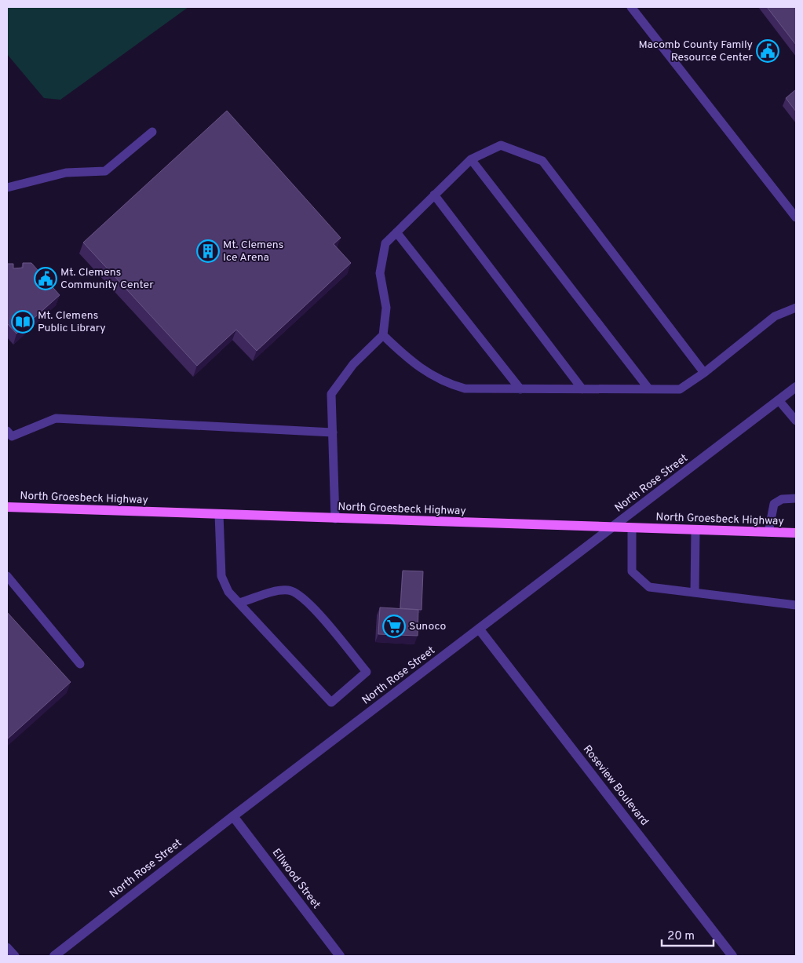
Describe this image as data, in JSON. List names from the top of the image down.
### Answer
{
  "streets": {
    "main road": ["North Groesbeck Highway"],
    "street": ["North Rose Street", "Roseview Boulevard", "Ellwood Street"]
  },
  "crossings": [
    ["North Rose Street", "North Groesbeck Highway"],
    ["North Rose Street", "Roseview Boulevard"],
    ["North Rose Street", "Ellwood Street"]
  ],
  "places": {
    "public building": ["Macomb County Family Resource Center", "Mt. Clemens Community Center"],
    "building": ["Mt. Clemens Ice Arena"],
    "library": ["Mt. Clemens Public Library"],
    "supermarket": ["Sunoco"]
  },
  "scale_bar": "20 m"
}
